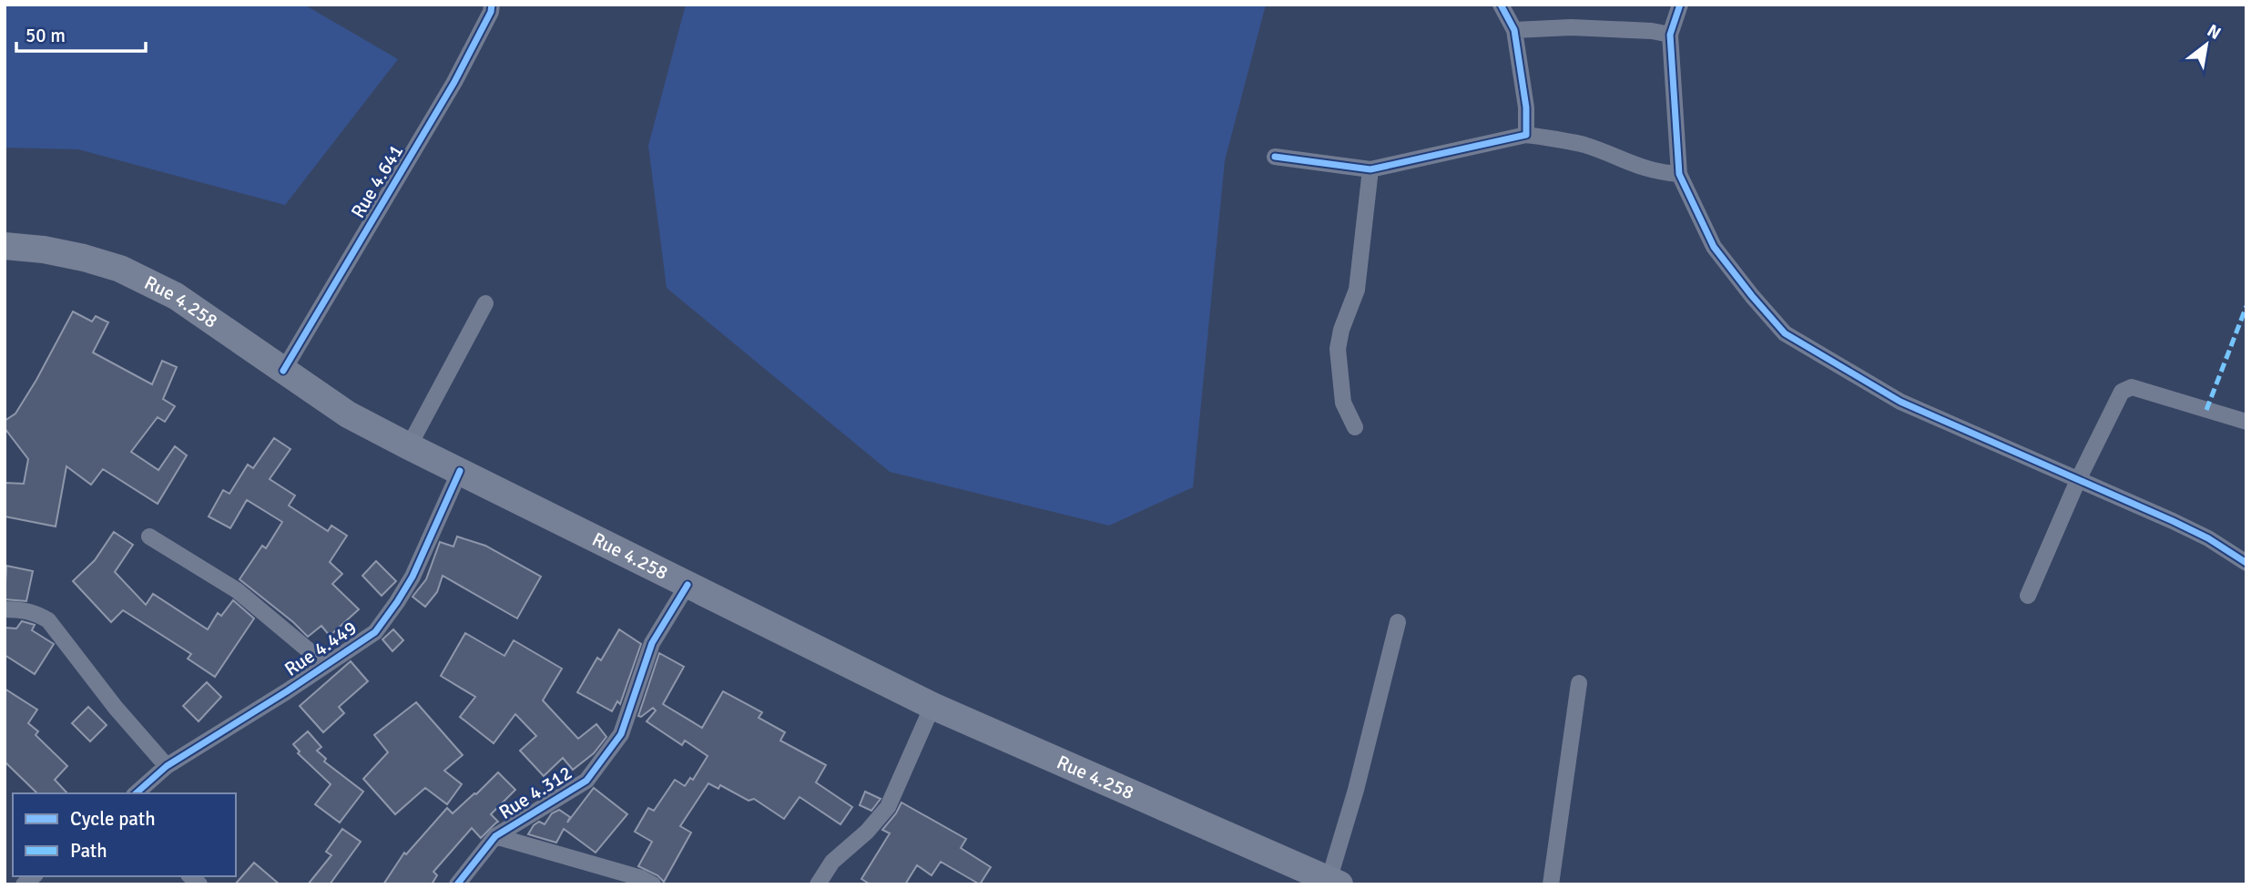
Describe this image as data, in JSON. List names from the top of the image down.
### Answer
{
  "streets": {
    "highway": ["Rue 4.258"],
    "street": ["Rue 4.641", "Rue 4.449", "Rue 4.312"]
  },
  "crossings": [
    ["Rue 4.641", "Rue 4.258"],
    ["Rue 4.258", "Rue 4.449"],
    ["Rue 4.258", "Rue 4.312"]
  ],
  "legend": ["Cycle path", "Path"],
  "scale_bar": "50 m",
  "north": "top right"
}
